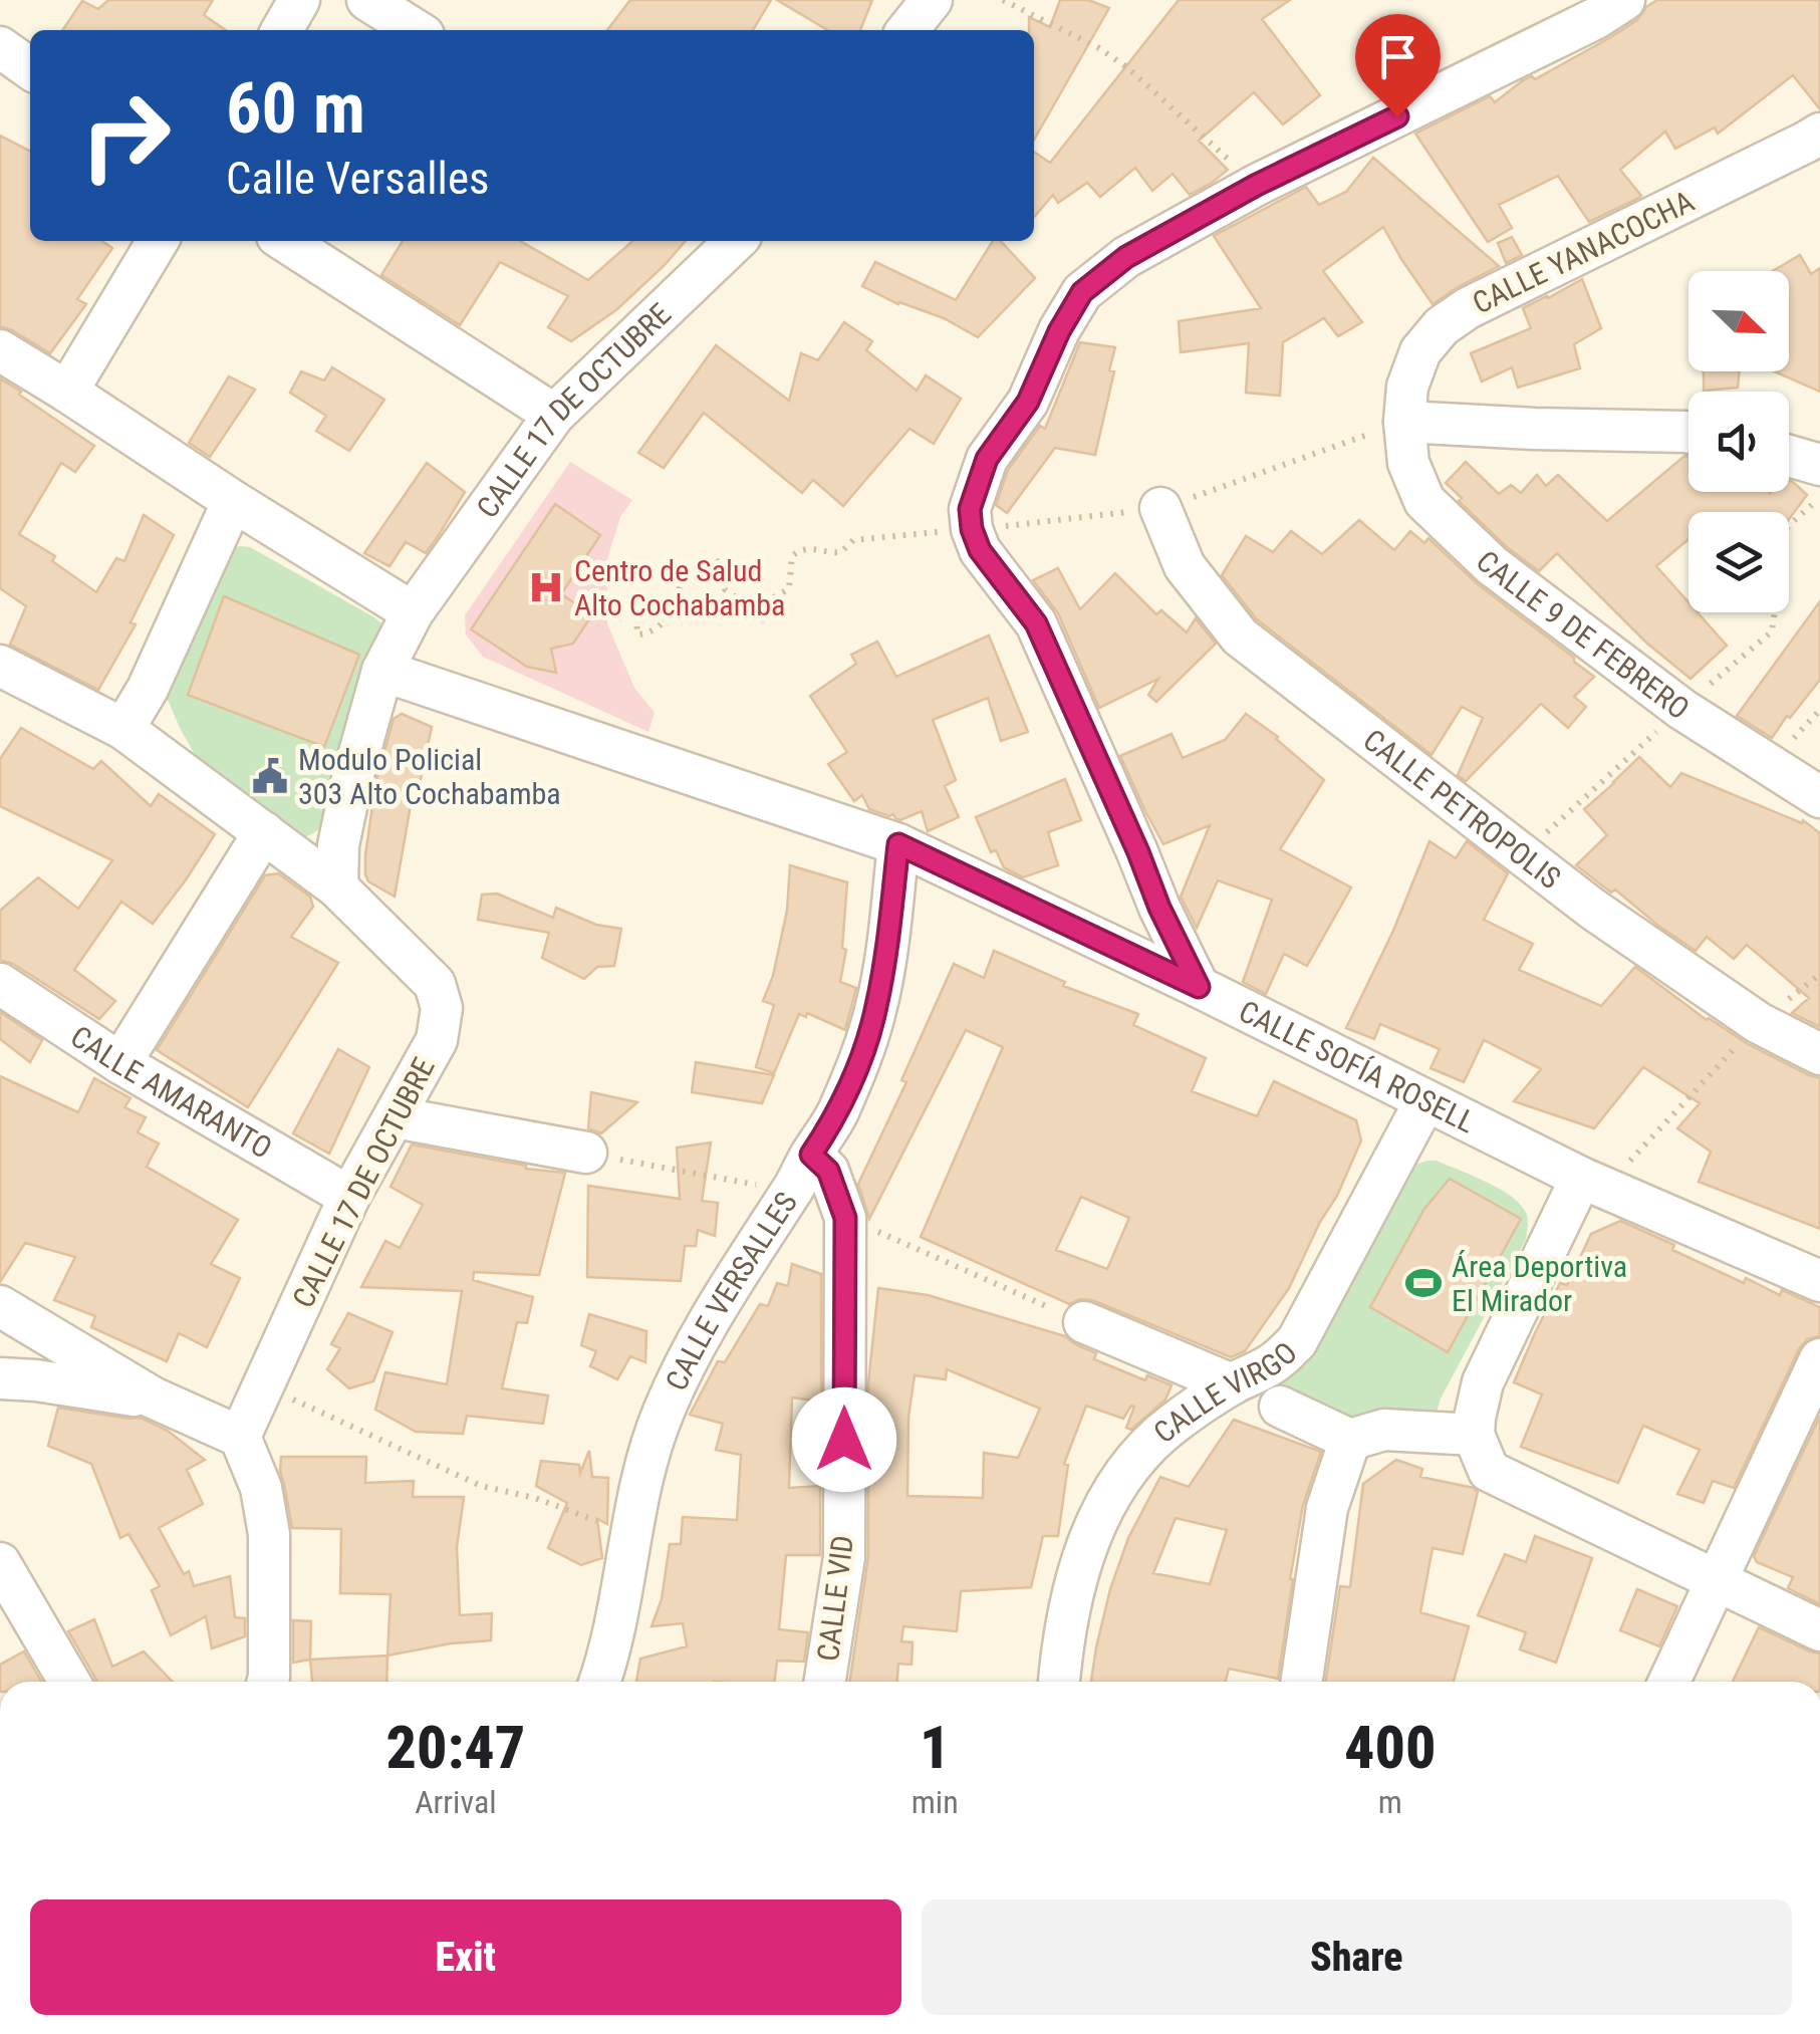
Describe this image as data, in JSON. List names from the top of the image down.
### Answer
{
  "streets": {
    "street": [
      "CALLE YANACOCHA",
      "CALLE 17 DE OCTUBRE",
      "CALLE 9 DE FEBRERO",
      "CALLE PETROPOLIS",
      "CALLE SOFÍA ROSELL",
      "CALLE AMARANTO",
      "CALLE VERSALLES",
      "CALLE VIRGO",
      "CALLE VID"
    ]
  },
  "crossings": [
    ["CALLE YANACOCHA", "CALLE 9 DE FEBRERO"],
    ["CALLE 17 DE OCTUBRE", "CALLE SOFÍA ROSELL"],
    ["CALLE 17 DE OCTUBRE", "CALLE AMARANTO"],
    ["CALLE SOFÍA ROSELL", "CALLE VERSALLES"],
    ["CALLE SOFÍA ROSELL", "CALLE VIRGO"],
    ["CALLE VERSALLES", "CALLE VID"]
  ],
  "places": {
    "hospital": ["Centro de Salud Alto Cochabamba"],
    "public building": ["Modulo Policial 303 Alto Cochabamba"],
    "sports": ["Área Deportiva El Mirador"]
  },
  "north": "bottom right",
  "page": {
    "turn": ["60 m", "Calle Versalles"],
    "eta": [
      "20:47",
      "Arrival",
      "1",
      "min",
      "400",
      "m"
    ],
    "buttons": ["Exit", "Share"]
  }
}
